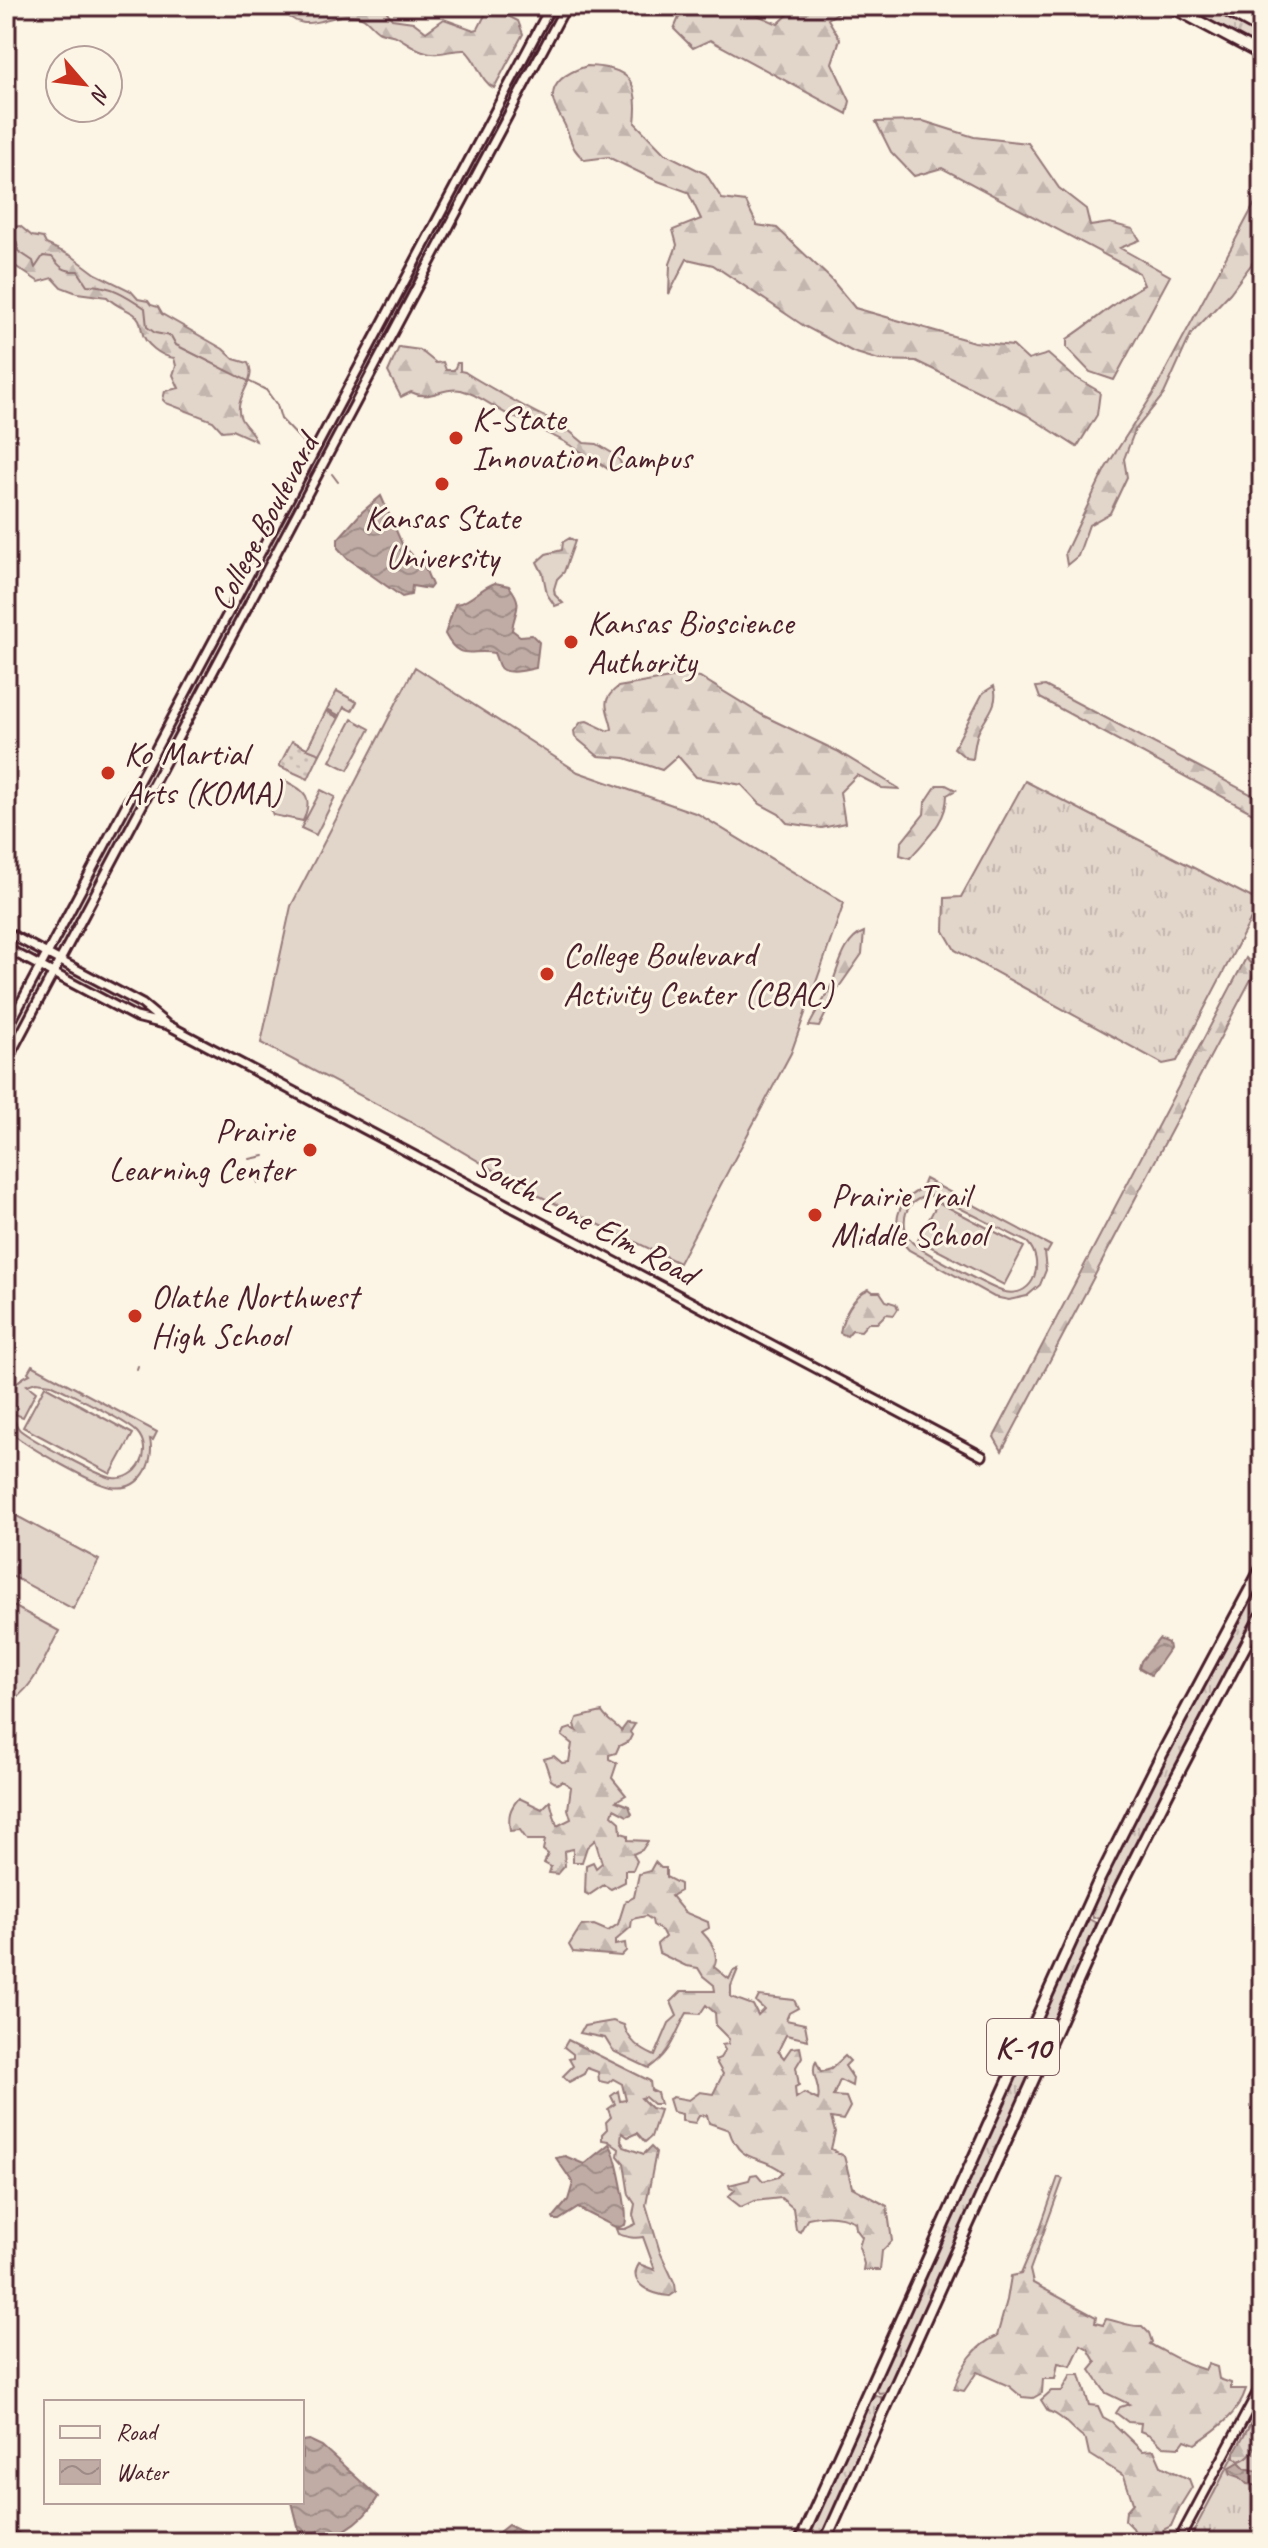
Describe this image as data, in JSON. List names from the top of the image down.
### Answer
{
  "streets": {
    "highway": ["K-10"],
    "main road": ["College Boulevard", "South Lone Elm Road"]
  },
  "crossings": [
    ["College Boulevard", "South Lone Elm Road"]
  ],
  "places": [
    "K-State Innovation Campus",
    "Kansas State University",
    "Kansas Bioscience Authority",
    "Ko Martial Arts (KOMA)",
    "College Boulevard Activity Center (CBAC)",
    "Prairie Learning Center",
    "Prairie Trail Middle School",
    "Olathe Northwest High School"
  ],
  "legend": ["Road", "Water"],
  "north": "bottom right"
}
